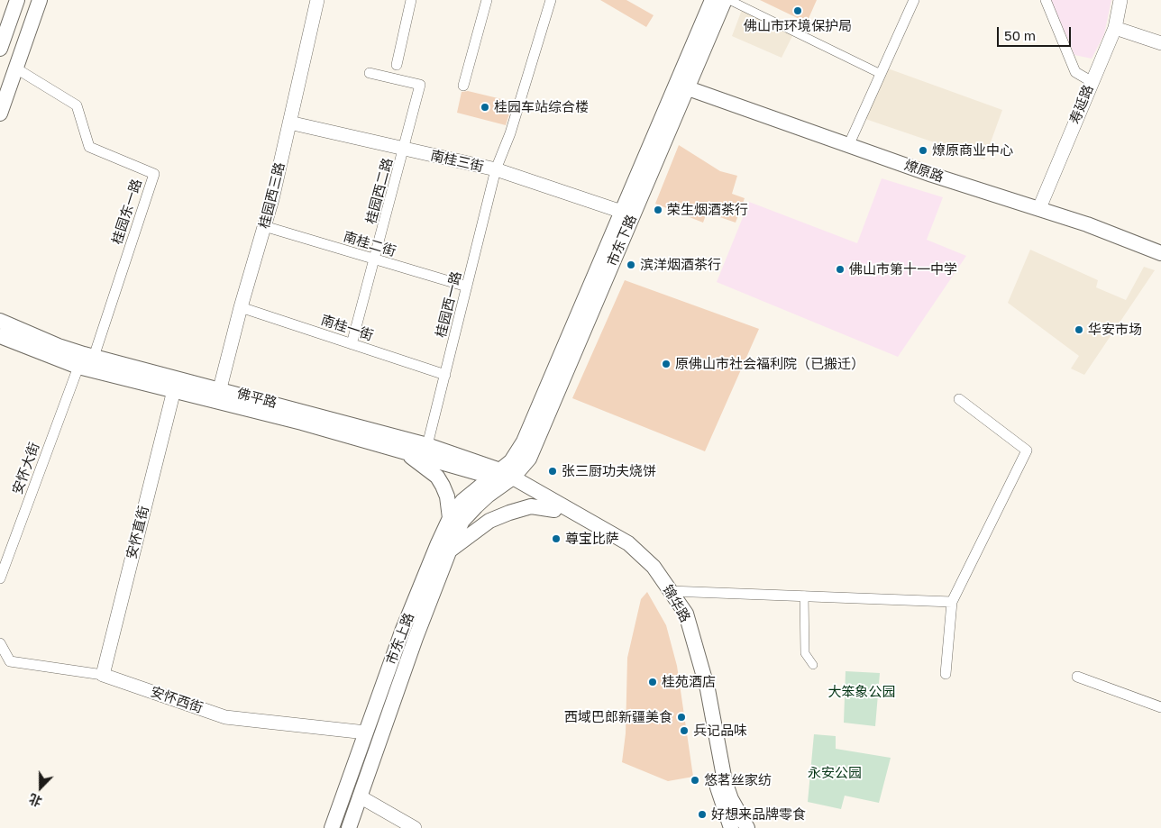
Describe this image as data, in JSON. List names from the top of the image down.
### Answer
{
  "streets": {
    "main road": [
      "燎原路",
      "市东下路",
      "佛平路",
      "锦华路",
      "市东上路"
    ],
    "street": [
      "寿延路",
      "南桂三街",
      "桂园西二路",
      "桂园西三路",
      "桂园东一路",
      "南桂二街",
      "桂园西一路",
      "南桂一街",
      "安怀大街",
      "安怀直街",
      "安怀西街"
    ]
  },
  "crossings": [
    ["寿延路", "燎原路"],
    ["南桂三街", "桂园西二路"],
    ["南桂三街", "桂园西三路"],
    ["南桂三街", "市东下路"],
    ["南桂三街", "桂园西一路"],
    ["燎原路", "市东下路"],
    ["桂园西二路", "南桂二街"],
    ["桂园西二路", "南桂一街"],
    ["桂园西三路", "南桂二街"],
    ["桂园西三路", "南桂一街"],
    ["桂园西三路", "佛平路"],
    ["桂园东一路", "佛平路"],
    ["市东下路", "佛平路"],
    ["市东下路", "锦华路"],
    ["市东下路", "市东上路"],
    ["南桂二街", "桂园西一路"],
    ["桂园西一路", "南桂一街"],
    ["桂园西一路", "佛平路"],
    ["佛平路", "安怀大街"],
    ["佛平路", "安怀直街"],
    ["佛平路", "锦华路"],
    ["佛平路", "市东上路"],
    ["安怀直街", "安怀西街"],
    ["锦华路", "市东上路"],
    ["市东上路", "安怀西街"]
  ],
  "parks": ["大笨象公园", "永安公园"],
  "places": [
    "佛山市环境保护局",
    "桂园车站综合楼",
    "燎原商业中心",
    "荣生烟酒茶行",
    "滨洋烟酒茶行",
    "佛山市第十一中学",
    "华安市场",
    "原佛山市社会福利院（已搬迁）",
    "张三厨功夫烧饼",
    "尊宝比萨",
    "桂苑酒店",
    "西域巴郎新疆美食",
    "兵记品味",
    "悠茗丝家纺",
    "好想来品牌零食"
  ],
  "scale_bar": "50 m",
  "north": "bottom"
}
